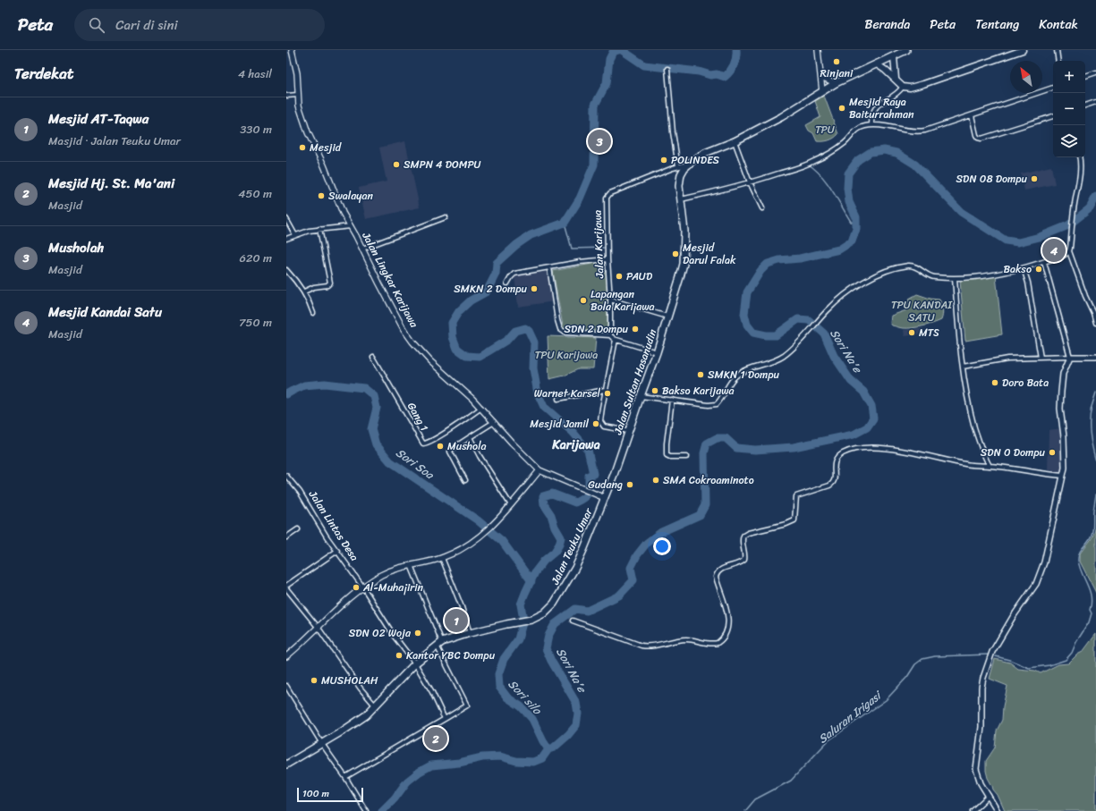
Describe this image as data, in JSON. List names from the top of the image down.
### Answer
{
  "streets": {
    "highway": ["Jalan Sultan Hasanudin", "Jalan Teuku Umar"],
    "main road": ["Jalan Lingkar Karijawa"],
    "street": ["Jalan Karijawa", "Gang 1", "Jalan Lintas Desa"]
  },
  "crossings": [
    ["Jalan Lingkar Karijawa", "Jalan Sultan Hasanudin"],
    ["Jalan Lingkar Karijawa", "Gang 1"],
    ["Jalan Lingkar Karijawa", "Jalan Teuku Umar"],
    ["Jalan Sultan Hasanudin", "Jalan Teuku Umar"],
    ["Jalan Lintas Desa", "Jalan Teuku Umar"]
  ],
  "districts": ["Karijawa"],
  "water": [
    "Sori Na'e",
    "Sori Soa",
    "Sori silo",
    "Saluran Irigasi"
  ],
  "parks": ["TPU", "TPU KANDAI SATU", "TPU Karijawa"],
  "places": [
    "Rinjani",
    "Mesjid Raya Baiturrahman",
    "Mesjid",
    "POLINDES",
    "SMPN 4 DOMPU",
    "SDN 08 Dompu",
    "Swalayan",
    "Mesjid Darul Falak",
    "Bakso",
    "PAUD",
    "SMKN 2 Dompu",
    "Lapangan Bola Karijawa",
    "SDN 2 Dompu",
    "MTS",
    "SMKN 1 Dompu",
    "Doro Bata",
    "Bakso Karijawa",
    "Warnet Karsel",
    "Mesjid Jamil",
    "Mushola",
    "SDN 0 Dompu",
    "SMA Cokroaminoto",
    "Gudang",
    "Al-Muhajirin",
    "SDN 02 Woja",
    "Kantor YBC Dompu",
    "MUSHOLAH"
  ],
  "scale_bar": "100 m",
  "north": "top left",
  "page": {
    "header": "Peta",
    "search": "Cari di sini",
    "nav": [
      "Beranda",
      "Peta",
      "Tentang",
      "Kontak"
    ],
    "heading": ["Terdekat", "4 hasil"],
    "map_buttons": ["+", "−"],
    "list": [
      {
        "mark": "1",
        "name": "Mesjid AT-Taqwa",
        "note": "Masjid · Jalan Teuku Umar",
        "value": "330 m"
      },
      {
        "mark": "2",
        "name": "Mesjid Hj. St. Ma'ani",
        "note": "Masjid",
        "value": "450 m"
      },
      {
        "mark": "3",
        "name": "Musholah",
        "note": "Masjid",
        "value": "620 m"
      },
      {
        "mark": "4",
        "name": "Mesjid Kandai Satu",
        "note": "Masjid",
        "value": "750 m"
      }
    ],
    "pins": [
      "3",
      "4",
      "1",
      "2"
    ],
    "scale": "100 m"
  }
}
